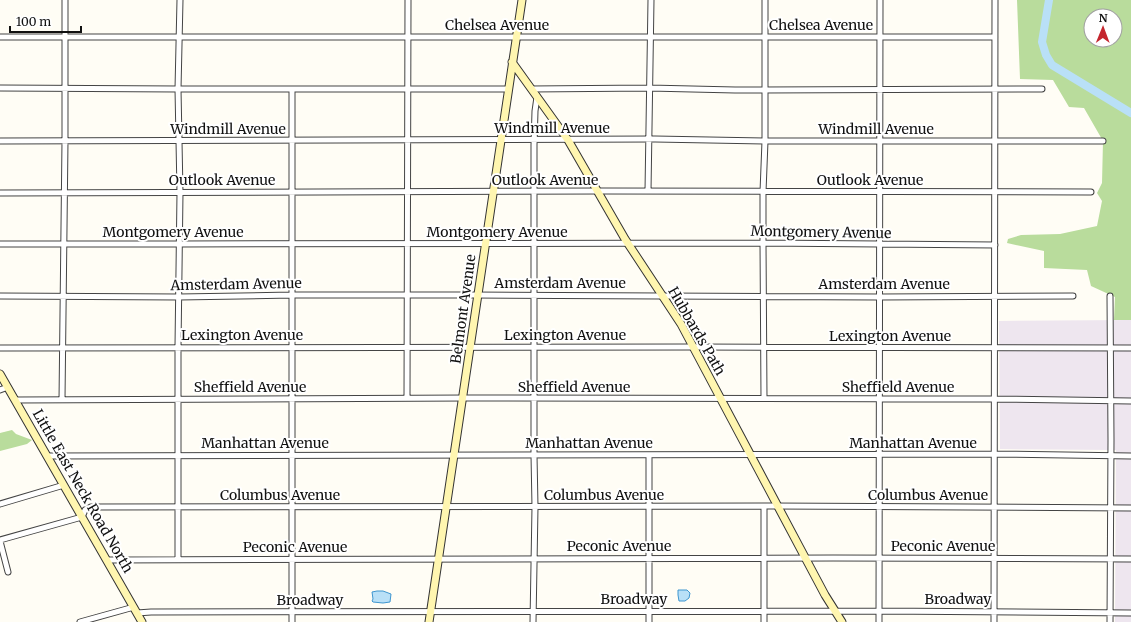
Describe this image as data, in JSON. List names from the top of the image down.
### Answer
{
  "streets": {
    "main road": ["Belmont Avenue", "Hubbards Path", "Little East Neck Road North"],
    "street": [
      "Chelsea Avenue",
      "Windmill Avenue",
      "Outlook Avenue",
      "Montgomery Avenue",
      "Amsterdam Avenue",
      "Lexington Avenue",
      "Sheffield Avenue",
      "Manhattan Avenue",
      "Columbus Avenue",
      "Peconic Avenue",
      "Broadway"
    ]
  },
  "crossings": [
    ["Chelsea Avenue", "Belmont Avenue"],
    ["Windmill Avenue", "Belmont Avenue"],
    ["Windmill Avenue", "Hubbards Path"],
    ["Outlook Avenue", "Belmont Avenue"],
    ["Outlook Avenue", "Hubbards Path"],
    ["Montgomery Avenue", "Belmont Avenue"],
    ["Montgomery Avenue", "Hubbards Path"],
    ["Amsterdam Avenue", "Belmont Avenue"],
    ["Amsterdam Avenue", "Hubbards Path"],
    ["Belmont Avenue", "Hubbards Path"],
    ["Belmont Avenue", "Lexington Avenue"],
    ["Belmont Avenue", "Sheffield Avenue"],
    ["Belmont Avenue", "Manhattan Avenue"],
    ["Belmont Avenue", "Columbus Avenue"],
    ["Belmont Avenue", "Peconic Avenue"],
    ["Belmont Avenue", "Broadway"],
    ["Hubbards Path", "Lexington Avenue"],
    ["Hubbards Path", "Sheffield Avenue"],
    ["Hubbards Path", "Manhattan Avenue"],
    ["Hubbards Path", "Columbus Avenue"],
    ["Hubbards Path", "Peconic Avenue"],
    ["Hubbards Path", "Broadway"],
    ["Sheffield Avenue", "Little East Neck Road North"],
    ["Manhattan Avenue", "Little East Neck Road North"],
    ["Little East Neck Road North", "Columbus Avenue"],
    ["Little East Neck Road North", "Peconic Avenue"],
    ["Little East Neck Road North", "Broadway"]
  ],
  "scale_bar": "100 m",
  "north": "top"
}
